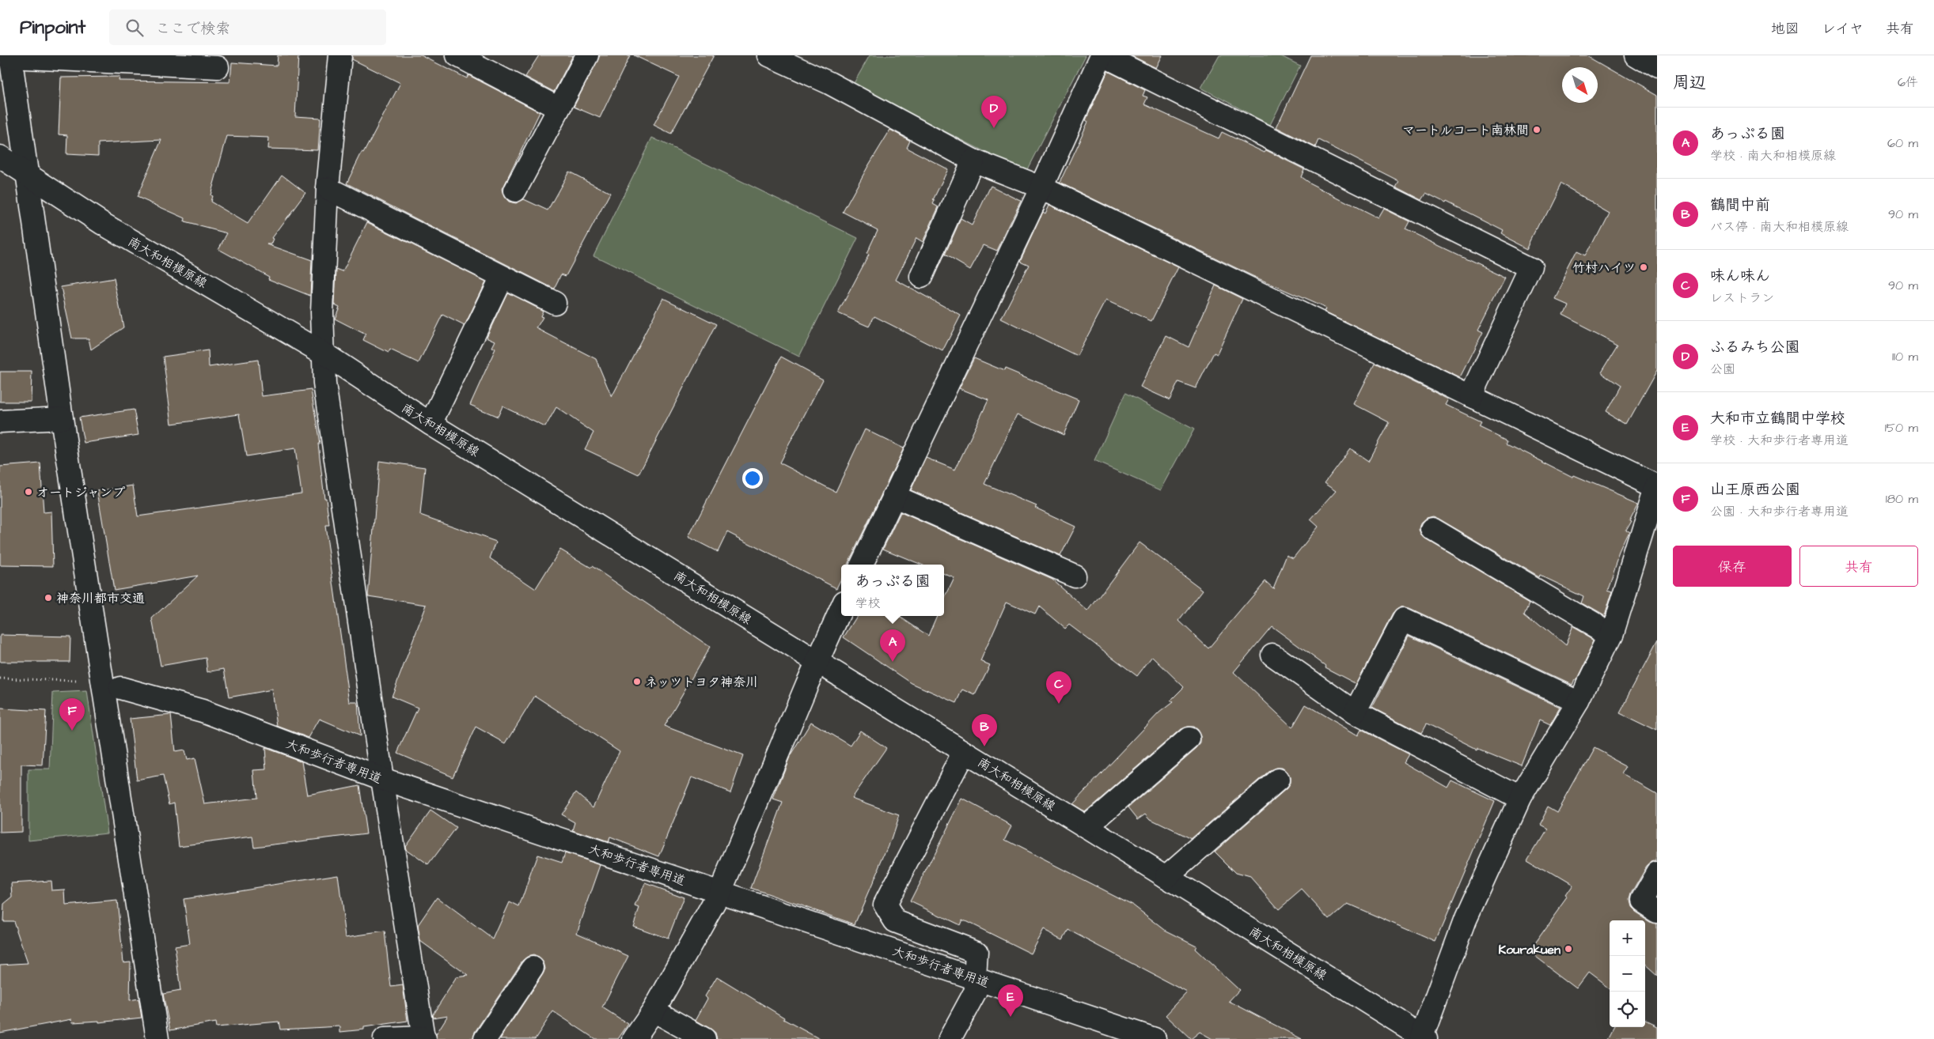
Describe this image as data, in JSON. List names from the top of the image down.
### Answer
{
  "streets": {
    "street": ["南大和相模原線", "大和歩行者専用道"]
  },
  "places": [
    "マートルコート南林間",
    "竹村ハイツ",
    "オートジャンプ",
    "神奈川都市交通",
    "ネッツトヨタ神奈川",
    "Kourakuen"
  ],
  "north": "bottom right",
  "page": {
    "header": "Pinpoint",
    "search": "ここで検索",
    "nav": ["地図", "レイヤ", "共有"],
    "heading": ["周辺", "6件"],
    "pins": [
      "D",
      "A",
      "C",
      "F",
      "B",
      "E"
    ],
    "list": [
      {
        "mark": "A",
        "name": "あっぷる園",
        "note": "学校 · 南大和相模原線",
        "value": "60 m"
      },
      {
        "mark": "B",
        "name": "鶴間中前",
        "note": "バス停 · 南大和相模原線",
        "value": "90 m"
      },
      {
        "mark": "C",
        "name": "味ん味ん",
        "note": "レストラン",
        "value": "90 m"
      },
      {
        "mark": "D",
        "name": "ふるみち公園",
        "note": "公園",
        "value": "110 m"
      },
      {
        "mark": "E",
        "name": "大和市立鶴間中学校",
        "note": "学校 · 大和歩行者専用道",
        "value": "150 m"
      },
      {
        "mark": "F",
        "name": "山王原西公園",
        "note": "公園 · 大和歩行者専用道",
        "value": "180 m"
      }
    ],
    "buttons": ["保存", "共有"],
    "popup": ["あっぷる園", "学校"],
    "map_buttons": ["+", "−"]
  }
}
